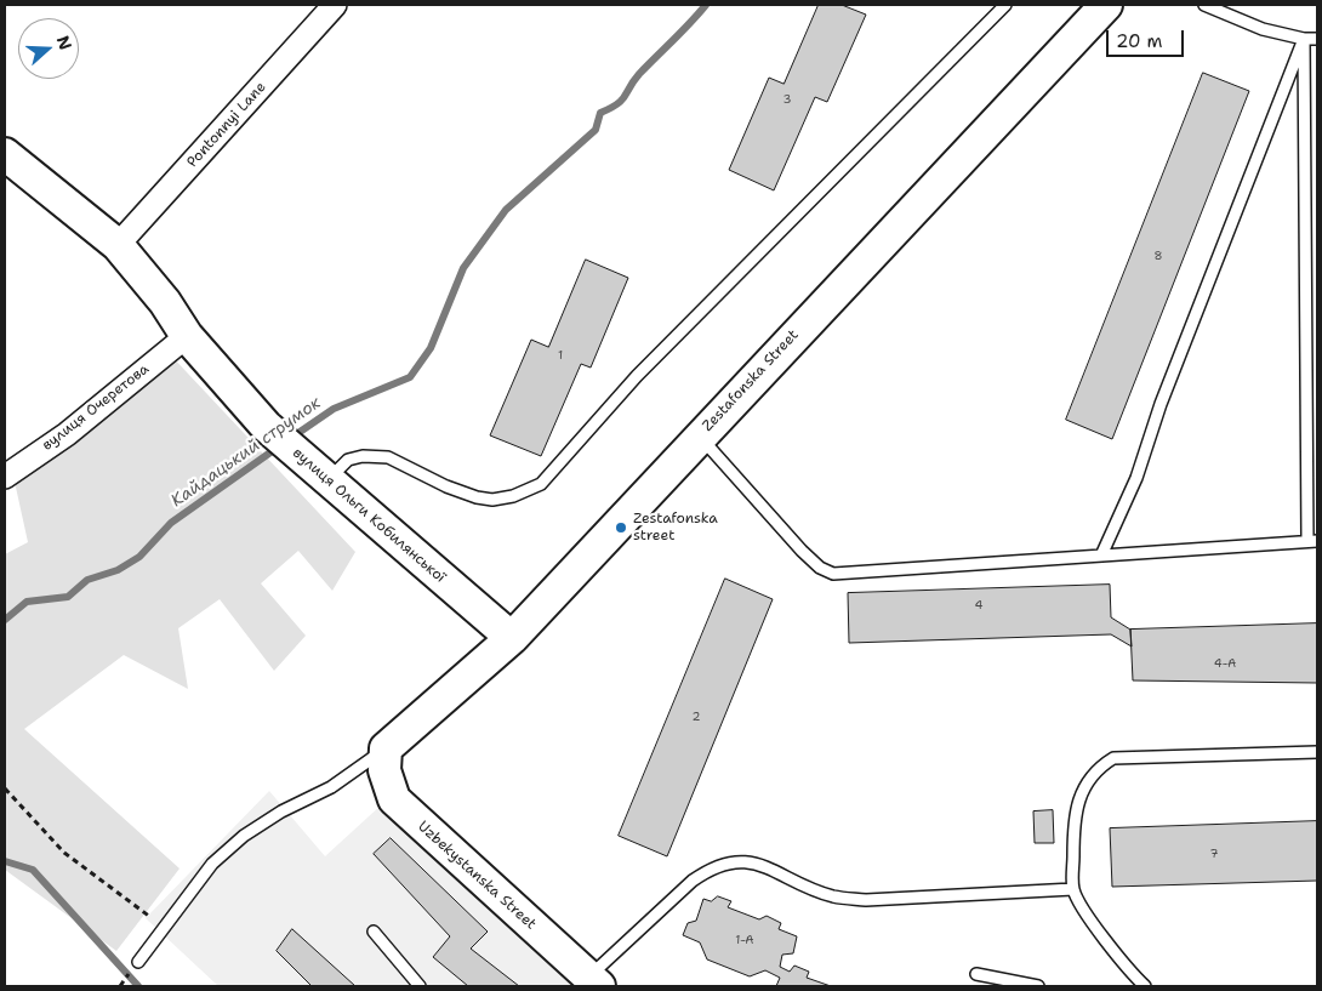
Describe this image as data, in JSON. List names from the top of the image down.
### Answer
{
  "streets": {
    "street": [
      "Pontonnyi Lane",
      "Zestafonska Street",
      "вулиця Очеретова",
      "вулиця Ольги Кобилянської",
      "Uzbekystanska Street"
    ]
  },
  "crossings": [
    ["Pontonnyi Lane", "вулиця Ольги Кобилянської"],
    ["Zestafonska Street", "вулиця Ольги Кобилянської"],
    ["Zestafonska Street", "Uzbekystanska Street"],
    ["вулиця Очеретова", "вулиця Ольги Кобилянської"]
  ],
  "water": ["Кайдацький струмок"],
  "places": ["Zestafonska street"],
  "house_numbers": [
    "3",
    "8",
    "1",
    "4",
    "4-А",
    "2",
    "7",
    "1-А"
  ],
  "scale_bar": "20 m",
  "north": "right"
}
